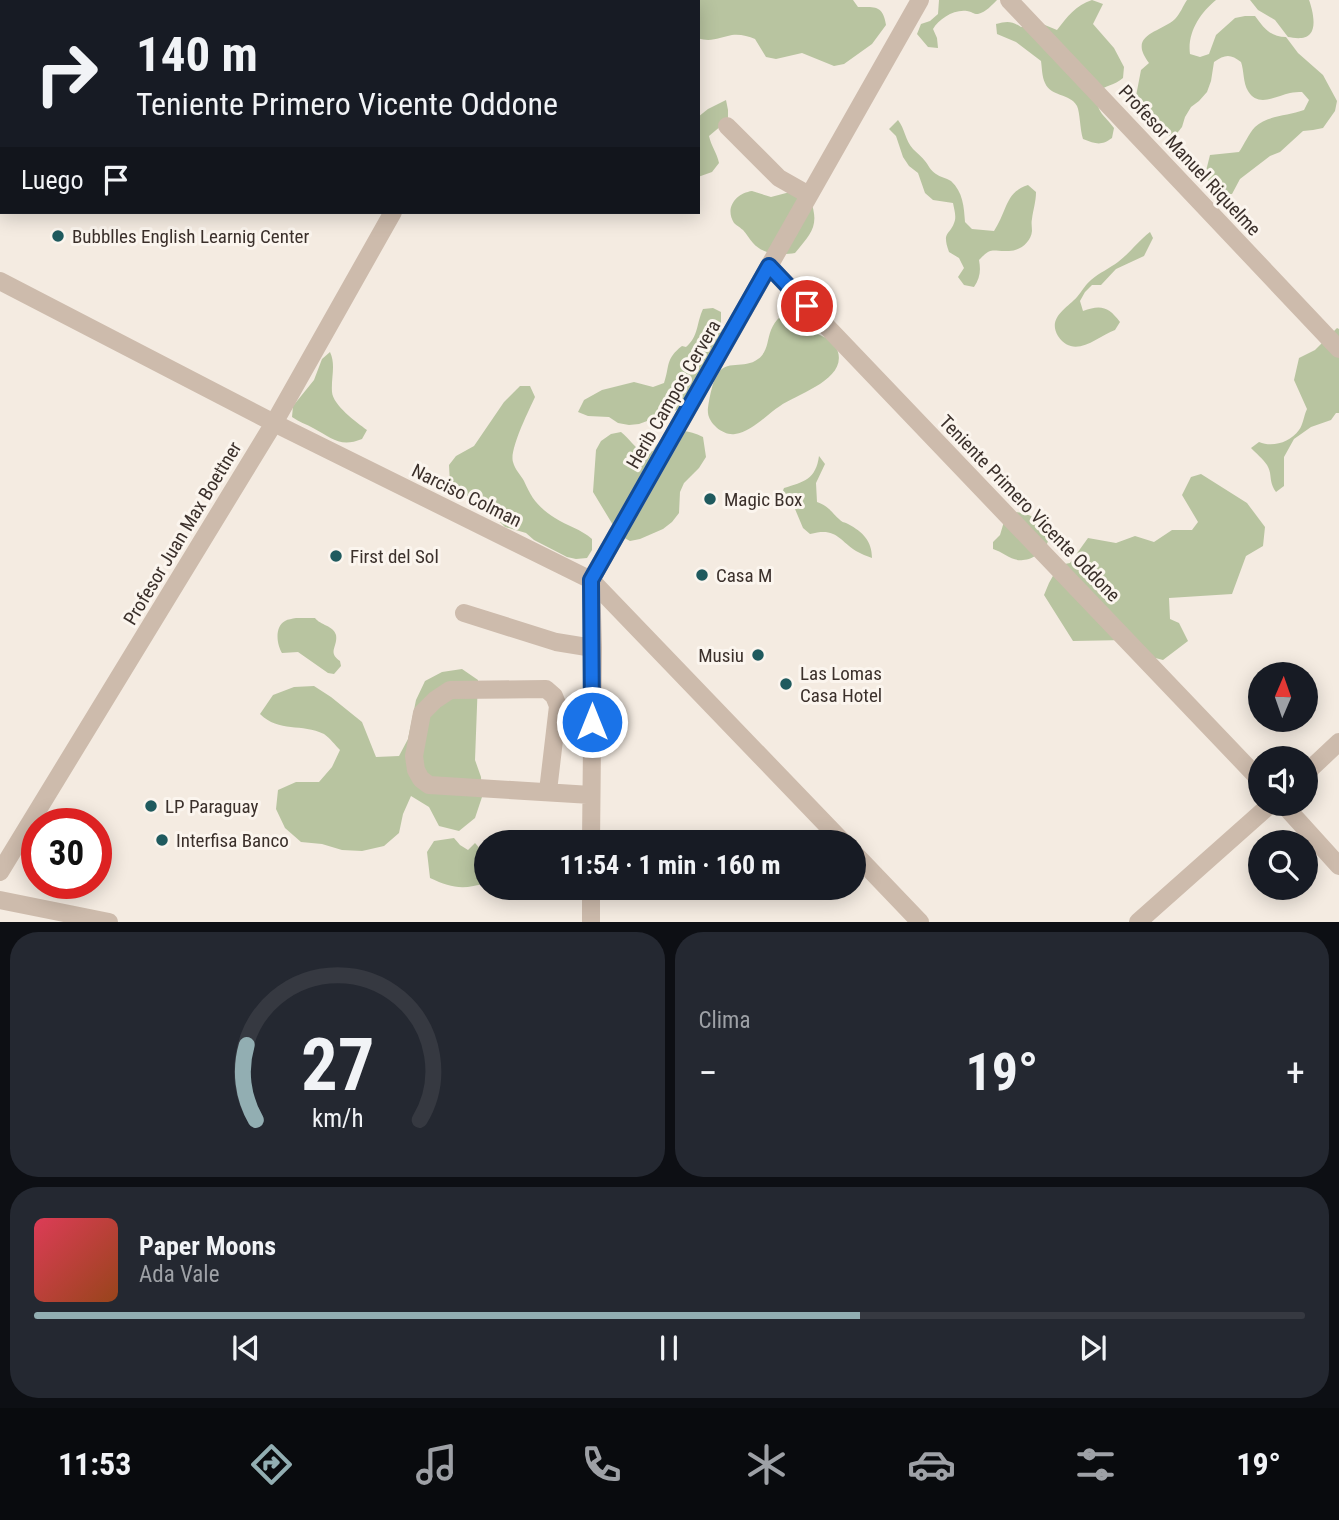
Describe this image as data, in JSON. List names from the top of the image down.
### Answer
{
  "streets": {
    "street": [
      "Profesor Manuel Riquelme",
      "Herib Campos Cervera",
      "Narciso Colman",
      "Teniente Primero Vicente Oddone",
      "Profesor Juan Max Boettner"
    ]
  },
  "crossings": [
    ["Herib Campos Cervera", "Narciso Colman"],
    ["Herib Campos Cervera", "Teniente Primero Vicente Oddone"],
    ["Narciso Colman", "Profesor Juan Max Boettner"]
  ],
  "places": [
    "Bubblles English Learnig Center",
    "Magic Box",
    "First del Sol",
    "Casa M",
    "Musiu",
    "Las Lomas Casa Hotel",
    "LP Paraguay",
    "Interfisa Banco"
  ],
  "north": "top",
  "page": {
    "turn": ["140 m", "Teniente Primero Vicente Oddone"],
    "then": "Luego",
    "limit": "30",
    "trip": "11:54 · 1 min · 160 m",
    "tile": "Clima",
    "heat": ["−", "19°", "+"],
    "song": ["Paper Moons", "Ada Vale"],
    "tabs": ["11:53", "19°"],
    "gauge": ["27", "km/h"]
  }
}
